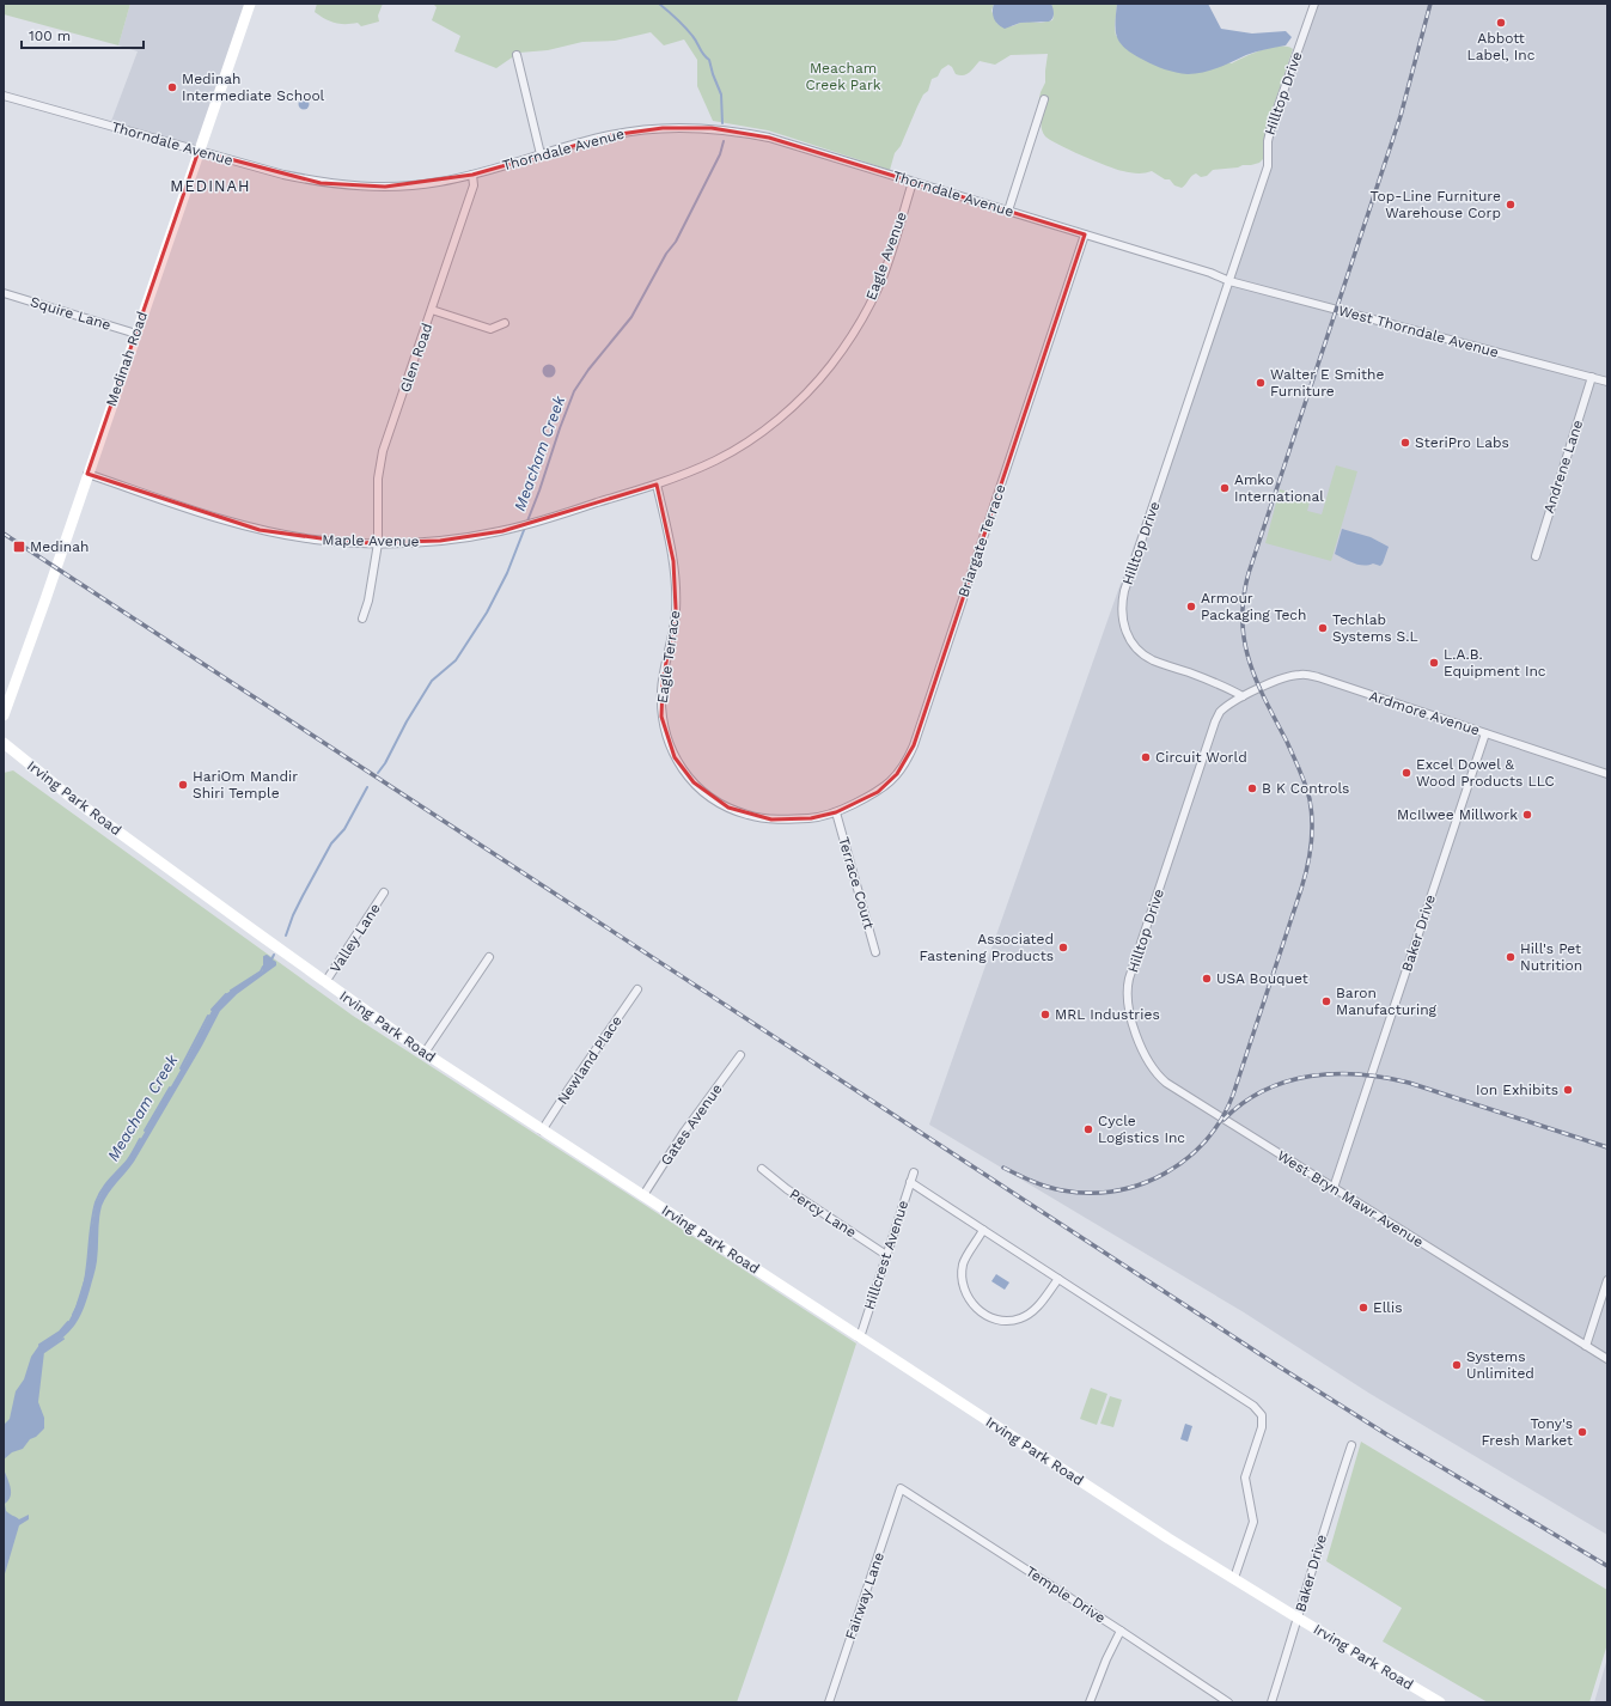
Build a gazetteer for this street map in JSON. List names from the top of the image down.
{
  "streets": {
    "main road": ["Medinah Road", "Irving Park Road"],
    "street": [
      "Hilltop Drive",
      "Thorndale Avenue",
      "Eagle Avenue",
      "Squire Lane",
      "West Thorndale Avenue",
      "Glen Road",
      "Andrene Lane",
      "Maple Avenue",
      "Briargate Terrace",
      "Eagle Terrace",
      "Ardmore Avenue",
      "Terrace Court",
      "Baker Drive",
      "Valley Lane",
      "Newland Place",
      "Gates Avenue",
      "West Bryn Mawr Avenue",
      "Percy Lane",
      "Hillcrest Avenue",
      "Temple Drive",
      "Fairway Lane"
    ]
  },
  "crossings": [
    ["Hilltop Drive", "Thorndale Avenue"],
    ["Hilltop Drive", "West Thorndale Avenue"],
    ["Hilltop Drive", "Ardmore Avenue"],
    ["Hilltop Drive", "West Bryn Mawr Avenue"],
    ["Thorndale Avenue", "Eagle Avenue"],
    ["Thorndale Avenue", "West Thorndale Avenue"],
    ["Thorndale Avenue", "Glen Road"],
    ["Thorndale Avenue", "Medinah Road"],
    ["Thorndale Avenue", "Briargate Terrace"],
    ["Eagle Avenue", "Maple Avenue"],
    ["Eagle Avenue", "Eagle Terrace"],
    ["Squire Lane", "Medinah Road"],
    ["West Thorndale Avenue", "Andrene Lane"],
    ["Glen Road", "Maple Avenue"],
    ["Medinah Road", "Maple Avenue"],
    ["Maple Avenue", "Eagle Terrace"],
    ["Briargate Terrace", "Eagle Terrace"],
    ["Briargate Terrace", "Terrace Court"],
    ["Ardmore Avenue", "Baker Drive"],
    ["Irving Park Road", "Baker Drive"],
    ["Irving Park Road", "Valley Lane"],
    ["Irving Park Road", "Newland Place"],
    ["Irving Park Road", "Gates Avenue"],
    ["Irving Park Road", "Hillcrest Avenue"],
    ["Baker Drive", "West Bryn Mawr Avenue"],
    ["Percy Lane", "Hillcrest Avenue"],
    ["Temple Drive", "Fairway Lane"]
  ],
  "districts": ["MEDINAH"],
  "water": ["Meacham Creek"],
  "parks": ["Meacham Creek Park"],
  "places": {
    "other": [
      "Abbott Label, Inc",
      "Medinah Intermediate School",
      "Top-Line Furniture Warehouse Corp",
      "Walter E Smithe Furniture",
      "SteriPro Labs",
      "Amko International",
      "Armour Packaging Tech",
      "Techlab Systems S.L",
      "L.A.B. Equipment Inc",
      "Circuit World",
      "Excel Dowel & Wood Products LLC",
      "HariOm Mandir Shiri Temple",
      "B K Controls",
      "McIlwee Millwork",
      "Associated Fastening Products",
      "Hill's Pet Nutrition",
      "USA Bouquet",
      "Baron Manufacturing",
      "MRL Industries",
      "Ion Exhibits",
      "Cycle Logistics Inc",
      "Ellis",
      "Systems Unlimited",
      "Tony's Fresh Market"
    ],
    "transit": ["Medinah"]
  },
  "scale_bar": "100 m"
}
